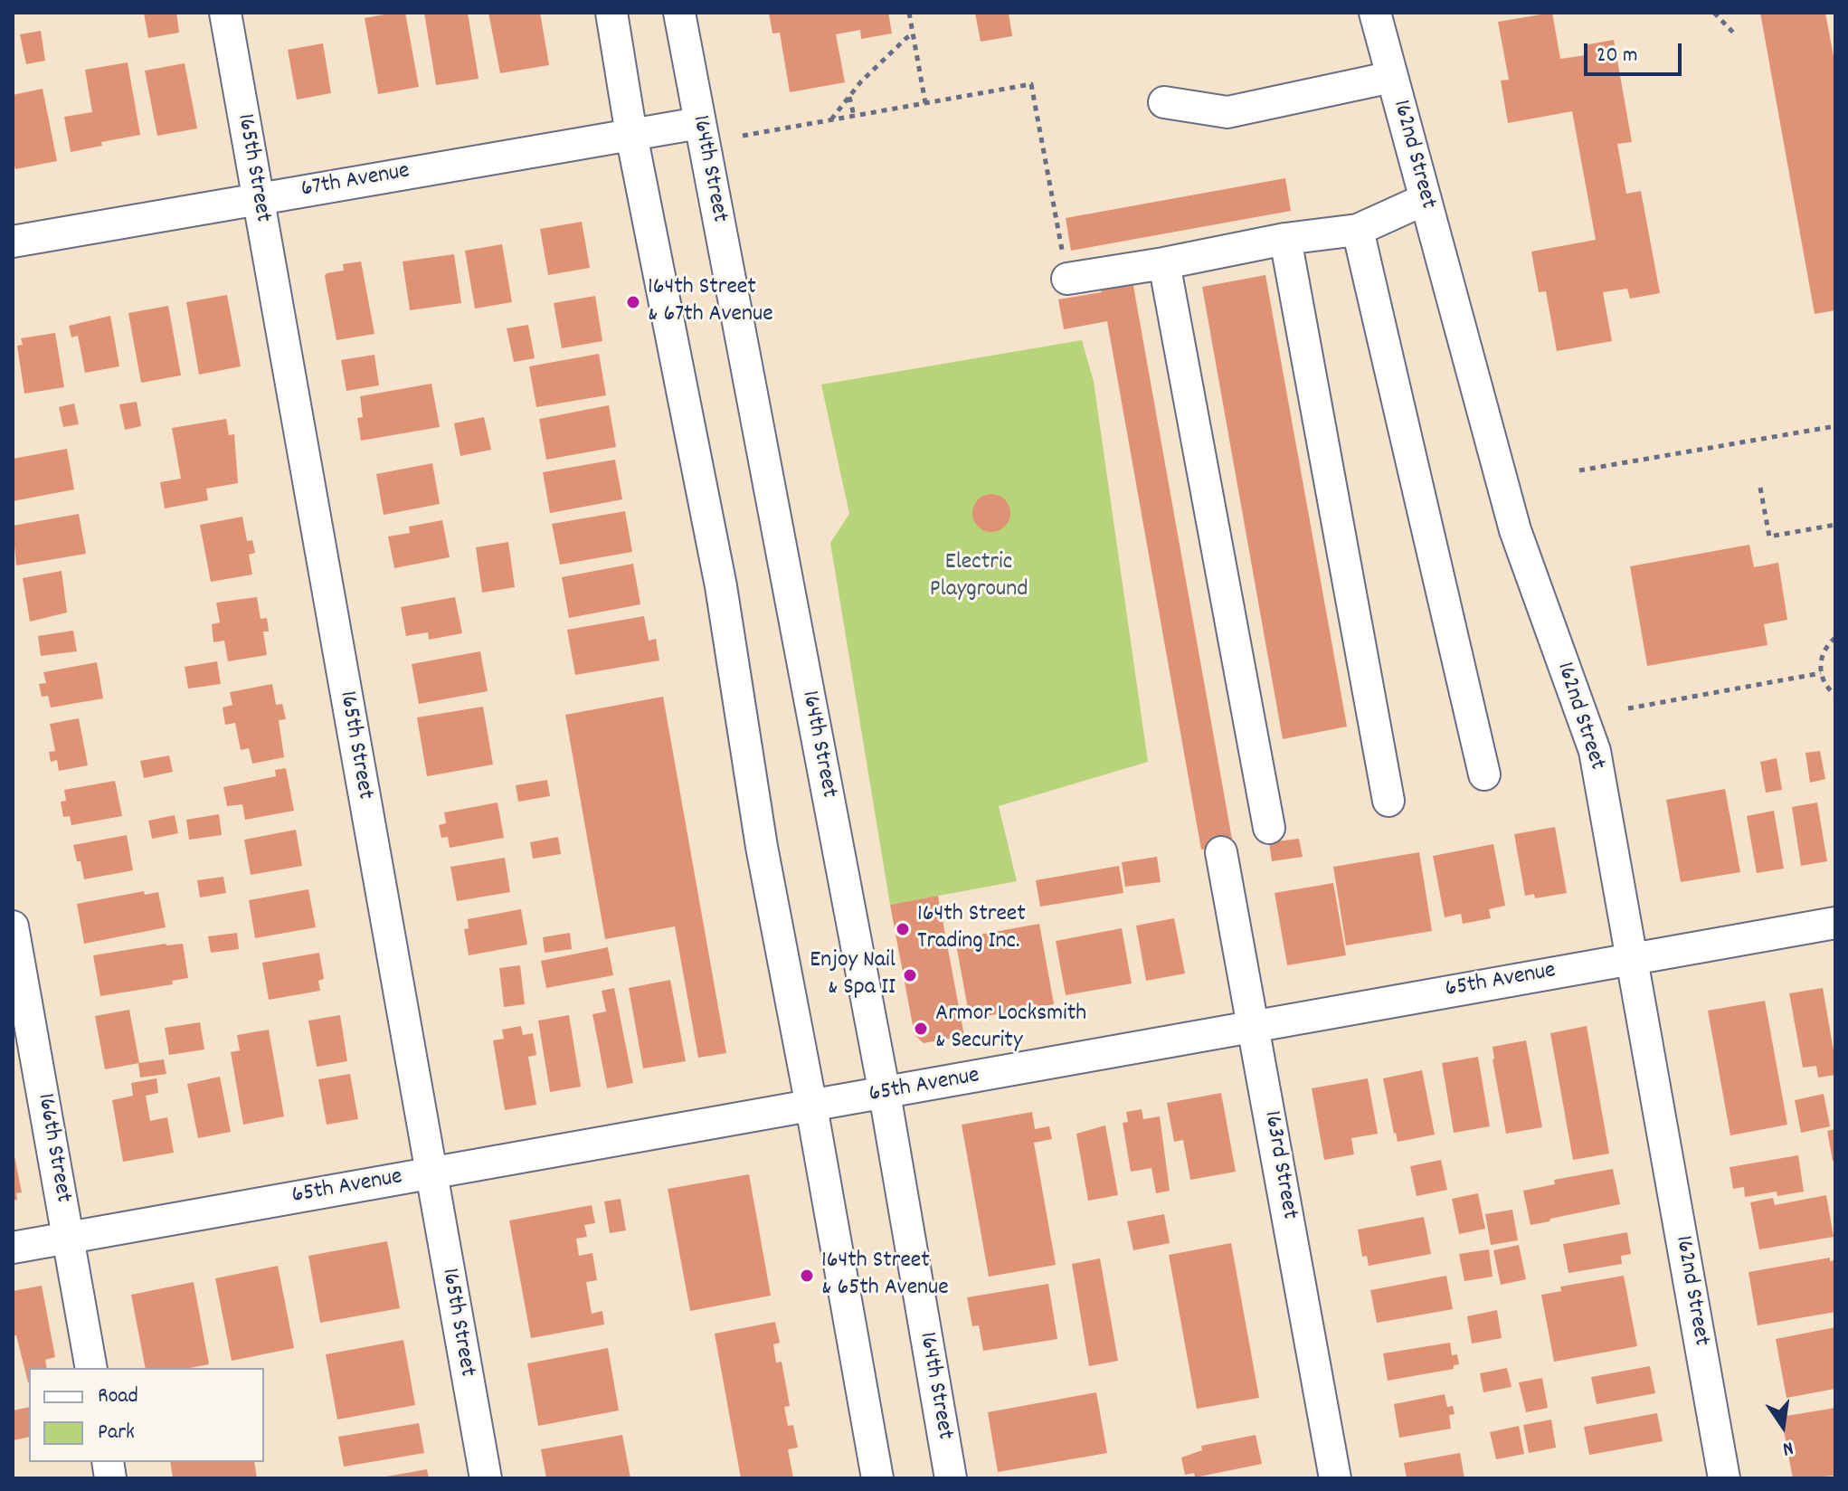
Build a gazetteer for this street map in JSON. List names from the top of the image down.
{
  "streets": {
    "street": [
      "162nd Street",
      "165th Street",
      "164th Street",
      "67th Avenue",
      "65th Avenue",
      "166th Street",
      "163rd Street"
    ]
  },
  "crossings": [
    ["162nd Street", "65th Avenue"],
    ["165th Street", "67th Avenue"],
    ["165th Street", "65th Avenue"],
    ["164th Street", "67th Avenue"],
    ["164th Street", "65th Avenue"],
    ["65th Avenue", "166th Street"],
    ["65th Avenue", "163rd Street"]
  ],
  "parks": ["Electric Playground"],
  "places": [
    "164th Street & 67th Avenue",
    "164th Street Trading Inc.",
    "Enjoy Nail & Spa II",
    "Armor Locksmith & Security",
    "164th Street & 65th Avenue"
  ],
  "legend": ["Road", "Park"],
  "scale_bar": "20 m",
  "north": "bottom"
}
